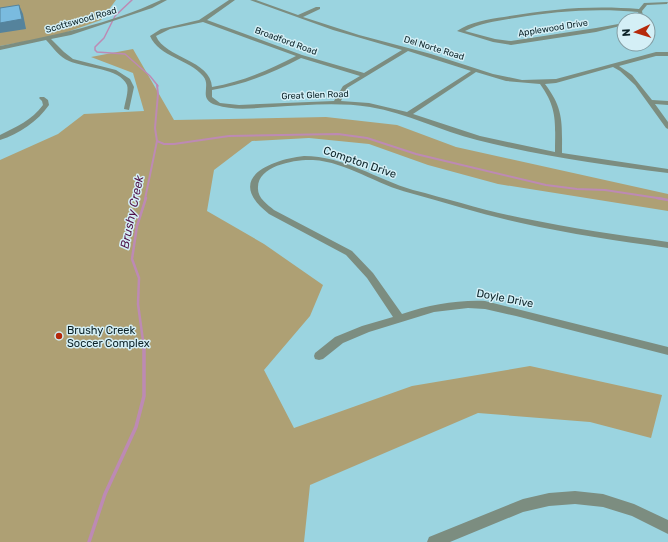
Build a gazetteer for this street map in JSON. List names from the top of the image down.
{
  "streets": {
    "street": [
      "Scottswood Road",
      "Applewood Drive",
      "Broadford Road",
      "Del Norte Road",
      "Great Glen Road",
      "Compton Drive",
      "Doyle Drive"
    ]
  },
  "crossings": [
    ["Broadford Road", "Great Glen Road"],
    ["Compton Drive", "Doyle Drive"]
  ],
  "water": ["Brushy Creek"],
  "places": ["Brushy Creek Soccer Complex"],
  "north": "left"
}
